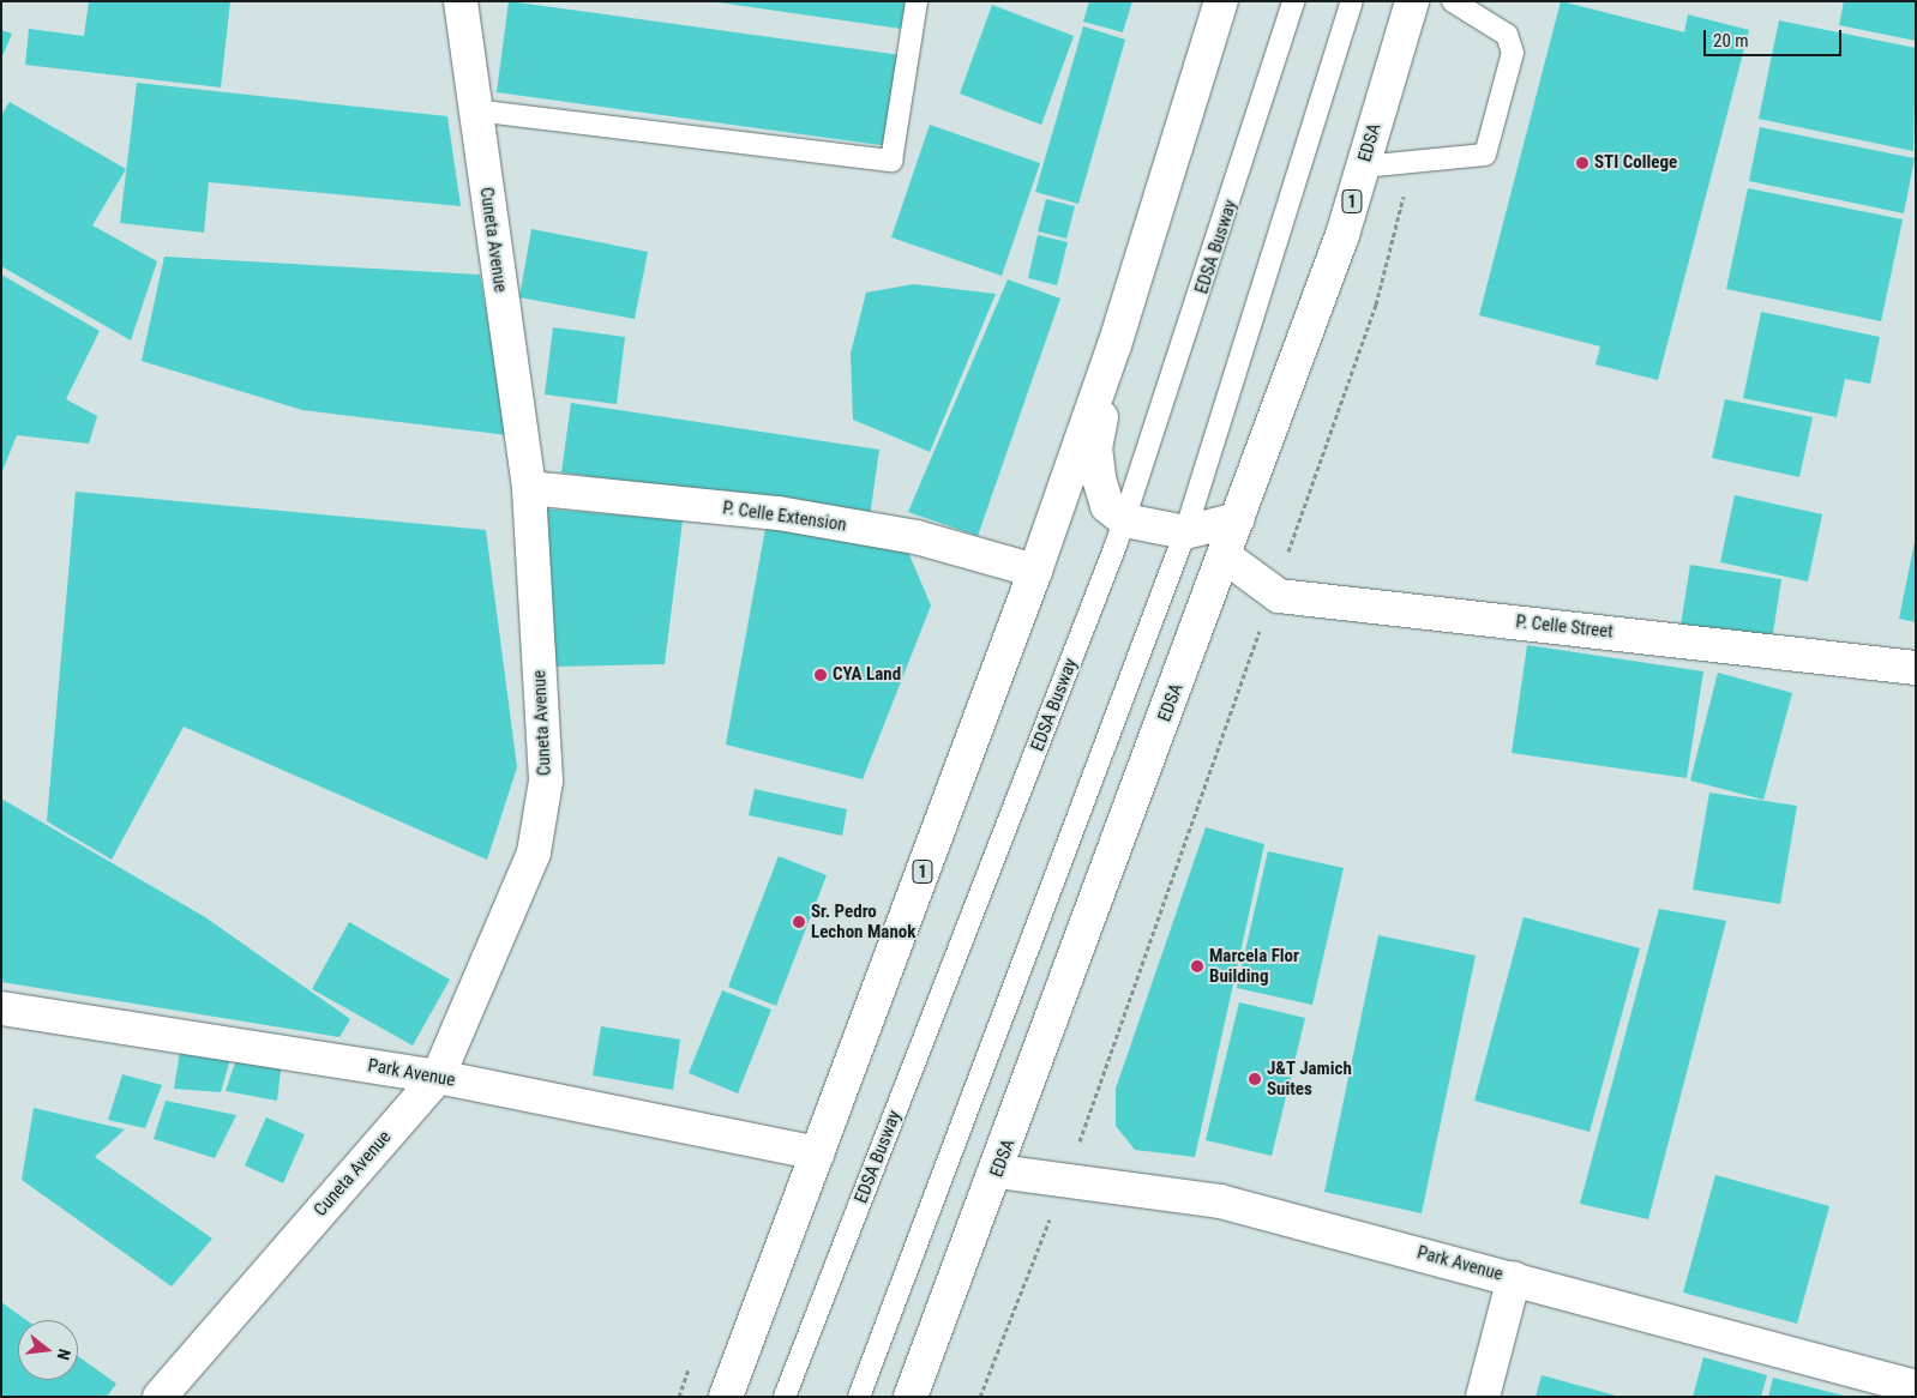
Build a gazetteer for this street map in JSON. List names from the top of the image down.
{
  "streets": {
    "main road": [
      "EDSA",
      "1",
      "Cuneta Avenue",
      "P. Celle Extension",
      "P. Celle Street",
      "Park Avenue"
    ],
    "lane": ["EDSA Busway"]
  },
  "crossings": [
    ["EDSA", "P. Celle Street"],
    ["EDSA", "Park Avenue"],
    ["1", "P. Celle Extension"],
    ["1", "Park Avenue"],
    ["Cuneta Avenue", "P. Celle Extension"],
    ["Cuneta Avenue", "Park Avenue"]
  ],
  "places": [
    "STI College",
    "CYA Land",
    "Sr. Pedro Lechon Manok",
    "Marcela Flor Building",
    "J&T Jamich Suites"
  ],
  "scale_bar": "20 m",
  "north": "right"
}
